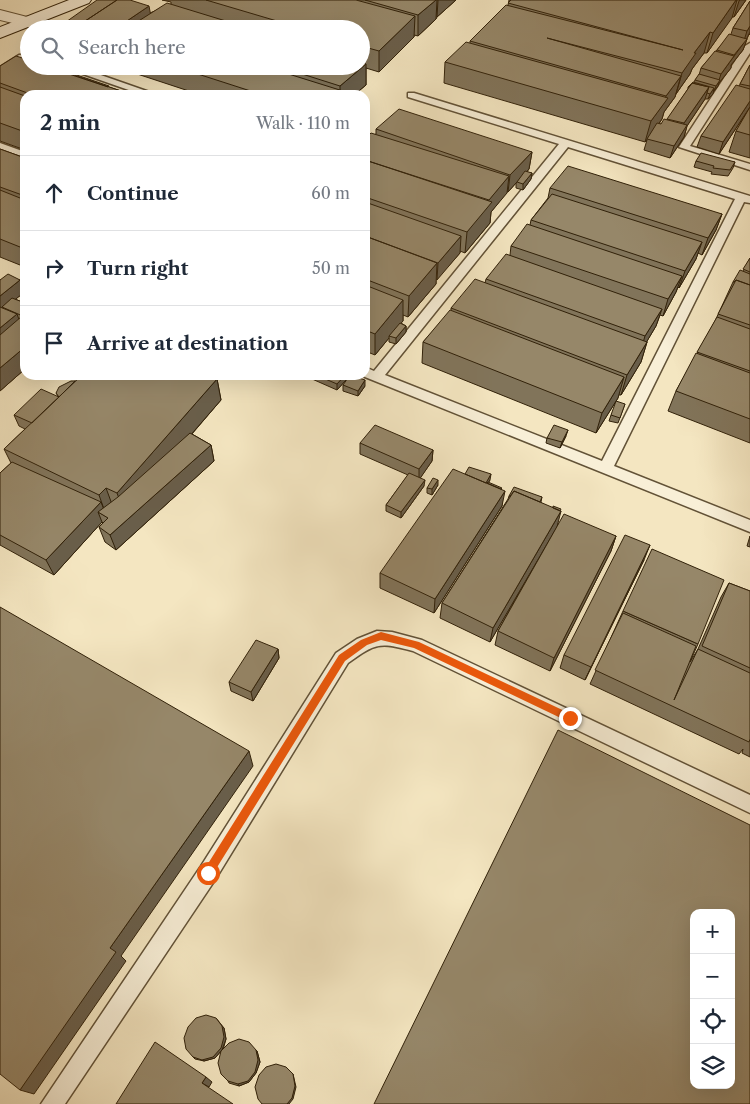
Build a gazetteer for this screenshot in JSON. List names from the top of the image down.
{
  "page": {
    "search": "Search here",
    "heading": ["2 min", "Walk · 110 m"],
    "list": [
      ["Continue", "60 m"],
      ["Turn right", "50 m"],
      "Arrive at destination"
    ],
    "map_buttons": ["+", "−"]
  }
}
